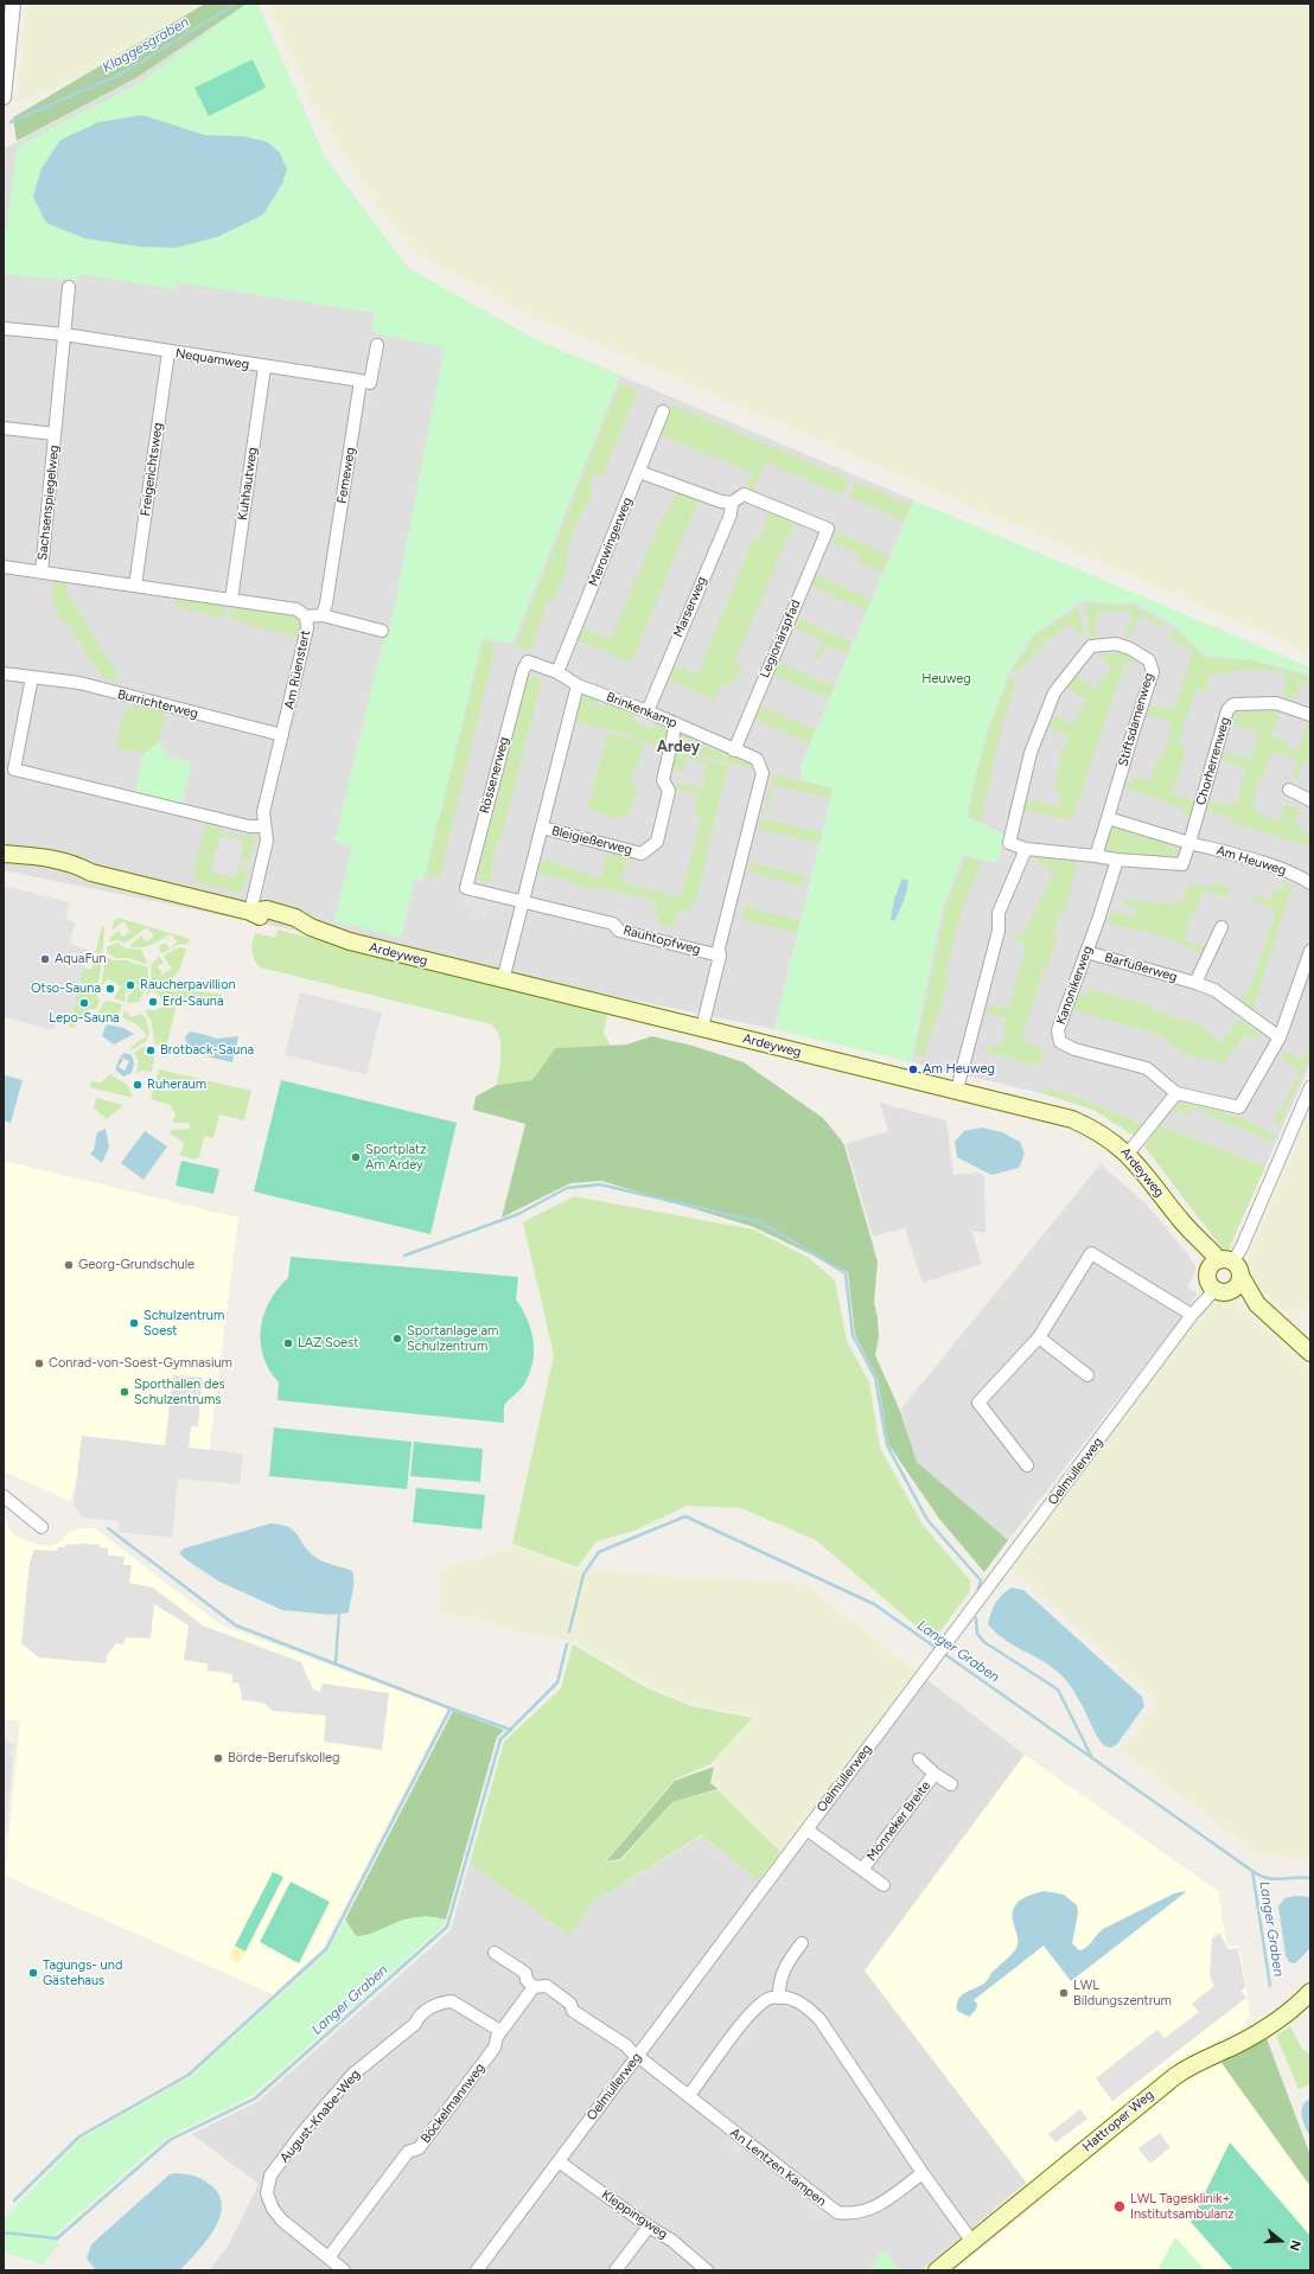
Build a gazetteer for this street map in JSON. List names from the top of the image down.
{
  "streets": {
    "main road": ["Ardeyweg", "Oelmüllerweg", "Hattroper Weg"],
    "street": [
      "Nequamweg",
      "Freigerichtsweg",
      "Femeweg",
      "Kuhhautweg",
      "Sachsenspiegelweg",
      "Merowingerweg",
      "Marserweg",
      "Legionärspfad",
      "Am Rüenstert",
      "Burrichterweg",
      "Brinkenkamp",
      "Stiftsdamenweg",
      "Chorherrenweg",
      "Rössenerweg",
      "Bleigießerweg",
      "Am Heuweg",
      "Rauhtopfweg",
      "Barfüßerweg",
      "Kanonikerweg",
      "Mönneker Breite",
      "Böckelmannweg",
      "August-Knabe-Weg",
      "An Lentzen Kämpen",
      "Kleppingweg"
    ]
  },
  "crossings": [
    ["Nequamweg", "Freigerichtsweg"],
    ["Nequamweg", "Femeweg"],
    ["Nequamweg", "Kuhhautweg"],
    ["Nequamweg", "Sachsenspiegelweg"],
    ["Freigerichtsweg", "Am Rüenstert"],
    ["Kuhhautweg", "Am Rüenstert"],
    ["Sachsenspiegelweg", "Am Rüenstert"],
    ["Merowingerweg", "Rössenerweg"],
    ["Marserweg", "Legionärspfad"],
    ["Marserweg", "Brinkenkamp"],
    ["Legionärspfad", "Brinkenkamp"],
    ["Am Rüenstert", "Burrichterweg"],
    ["Am Rüenstert", "Ardeyweg"],
    ["Brinkenkamp", "Rössenerweg"],
    ["Brinkenkamp", "Bleigießerweg"],
    ["Brinkenkamp", "Rauhtopfweg"],
    ["Brinkenkamp", "Ardeyweg"],
    ["Stiftsdamenweg", "Am Heuweg"],
    ["Chorherrenweg", "Am Heuweg"],
    ["Rössenerweg", "Rauhtopfweg"],
    ["Ardeyweg", "Oelmüllerweg"],
    ["Barfüßerweg", "Kanonikerweg"],
    ["Oelmüllerweg", "Mönneker Breite"],
    ["Oelmüllerweg", "An Lentzen Kämpen"],
    ["Oelmüllerweg", "Kleppingweg"],
    ["Böckelmannweg", "August-Knabe-Weg"]
  ],
  "districts": ["Ardey"],
  "water": ["Klaggesgraben", "Langer Graben"],
  "parks": ["Heuweg"],
  "places": [
    "AquaFun",
    "Raucherpavillion",
    "Otso-Sauna",
    "Erd-Sauna",
    "Lepo-Sauna",
    "Brotback-Sauna",
    "Am Heuweg",
    "Ruheraum",
    "Sportplatz Am Ardey",
    "Georg-Grundschule",
    "Schulzentrum Soest",
    "Sportanlage am Schulzentrum",
    "LAZ Soest",
    "Conrad-von-Soest-Gymnasium",
    "Sporthallen des Schulzentrums",
    "Börde-Berufskolleg",
    "Tagungs- und Gästehaus",
    "LWL Bildungszentrum",
    "LWL Tagesklinik+ Institutsambulanz"
  ],
  "north": "right"
}
